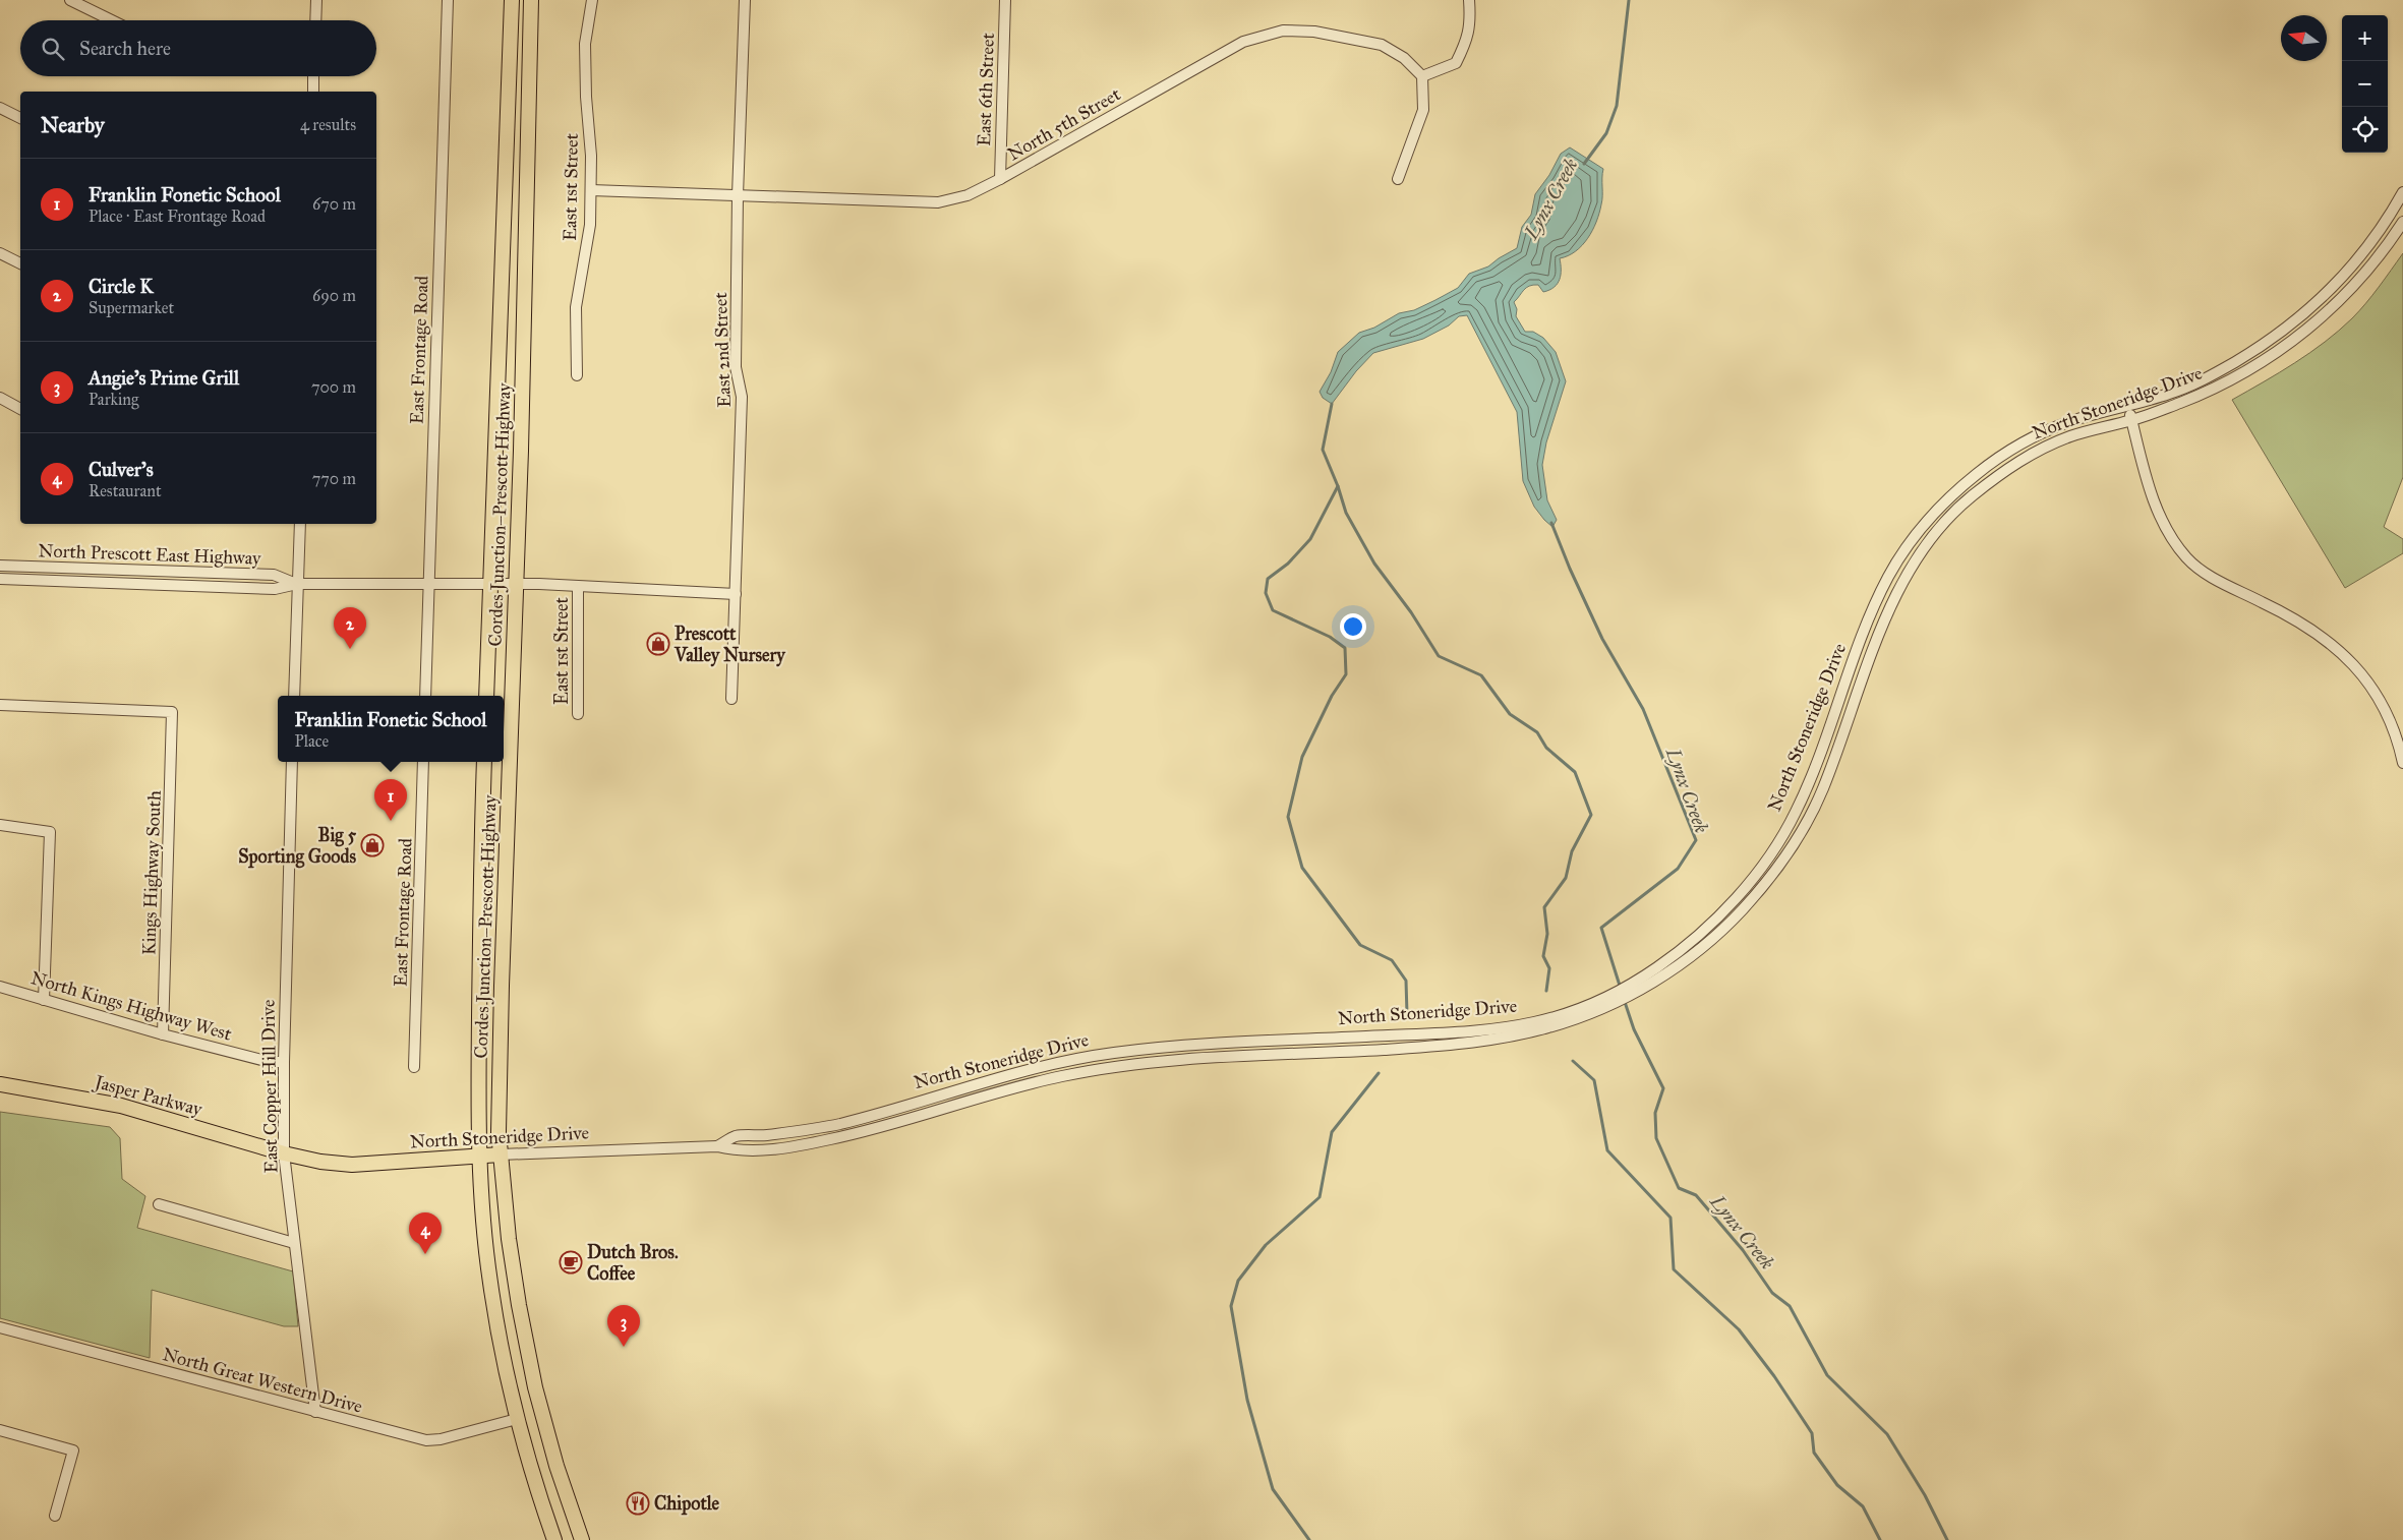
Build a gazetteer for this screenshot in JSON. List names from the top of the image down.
{
  "streets": {
    "main road": ["North Stoneridge Drive", "Cordes Junction–Prescott Highway", "Jasper Parkway"],
    "street": [
      "East 6th Street",
      "North 5th Street",
      "East 1st Street",
      "East Frontage Road",
      "East 2nd Street",
      "North Prescott East Highway",
      "Kings Highway South",
      "North Kings Highway West",
      "East Copper Hill Drive",
      "North Great Western Drive"
    ]
  },
  "crossings": [
    ["East 6th Street", "North 5th Street"],
    ["North 5th Street", "East 1st Street"],
    ["North 5th Street", "East 2nd Street"],
    ["East 1st Street", "North Prescott East Highway"],
    ["East Frontage Road", "North Prescott East Highway"],
    ["East 2nd Street", "North Prescott East Highway"],
    ["North Stoneridge Drive", "Cordes Junction–Prescott Highway"],
    ["North Stoneridge Drive", "East Copper Hill Drive"],
    ["North Stoneridge Drive", "Jasper Parkway"],
    ["Cordes Junction–Prescott Highway", "North Prescott East Highway"],
    ["Cordes Junction–Prescott Highway", "North Great Western Drive"],
    ["Kings Highway South", "North Kings Highway West"],
    ["North Kings Highway West", "East Copper Hill Drive"],
    ["East Copper Hill Drive", "Jasper Parkway"],
    ["East Copper Hill Drive", "North Great Western Drive"]
  ],
  "water": ["Lynx Creek"],
  "places": {
    "shop": ["Prescott Valley Nursery", "Big 5 Sporting Goods"],
    "cafe": ["Dutch Bros. Coffee"],
    "restaurant": ["Chipotle"]
  },
  "north": "left",
  "page": {
    "map_buttons": ["+", "−"],
    "search": "Search here",
    "heading": ["Nearby", "4 results"],
    "list": [
      {
        "mark": "1",
        "name": "Franklin Fonetic School",
        "note": "Place · East Frontage Road",
        "value": "670 m"
      },
      {
        "mark": "2",
        "name": "Circle K",
        "note": "Supermarket",
        "value": "690 m"
      },
      {
        "mark": "3",
        "name": "Angie's Prime Grill",
        "note": "Parking",
        "value": "700 m"
      },
      {
        "mark": "4",
        "name": "Culver's",
        "note": "Restaurant",
        "value": "770 m"
      }
    ],
    "pins": [
      "2",
      "1",
      "4",
      "3"
    ],
    "popup": ["Franklin Fonetic School", "Place"]
  }
}
